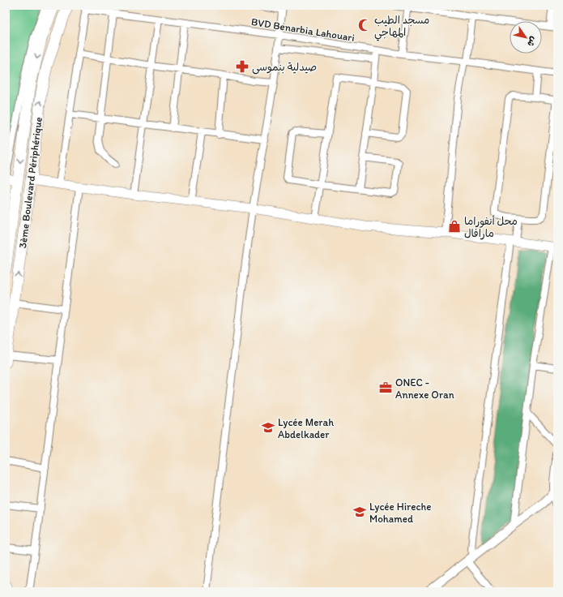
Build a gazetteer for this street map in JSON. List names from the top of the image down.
{
  "streets": {
    "highway": ["3ème Boulevard Périphérique"],
    "street": ["BVD Benarbia Lahouari"]
  },
  "places": {
    "mosque": ["مسجد الطيب المهاجي"],
    "pharmacy": ["صيدلية بنموسى"],
    "shop": ["محل أنفوراما مارافال"],
    "office": ["ONEC - Annexe Oran"],
    "school or university": ["Lycée Merah Abdelkader", "Lycée Hireche Mohamed"]
  },
  "north": "bottom right"
}
